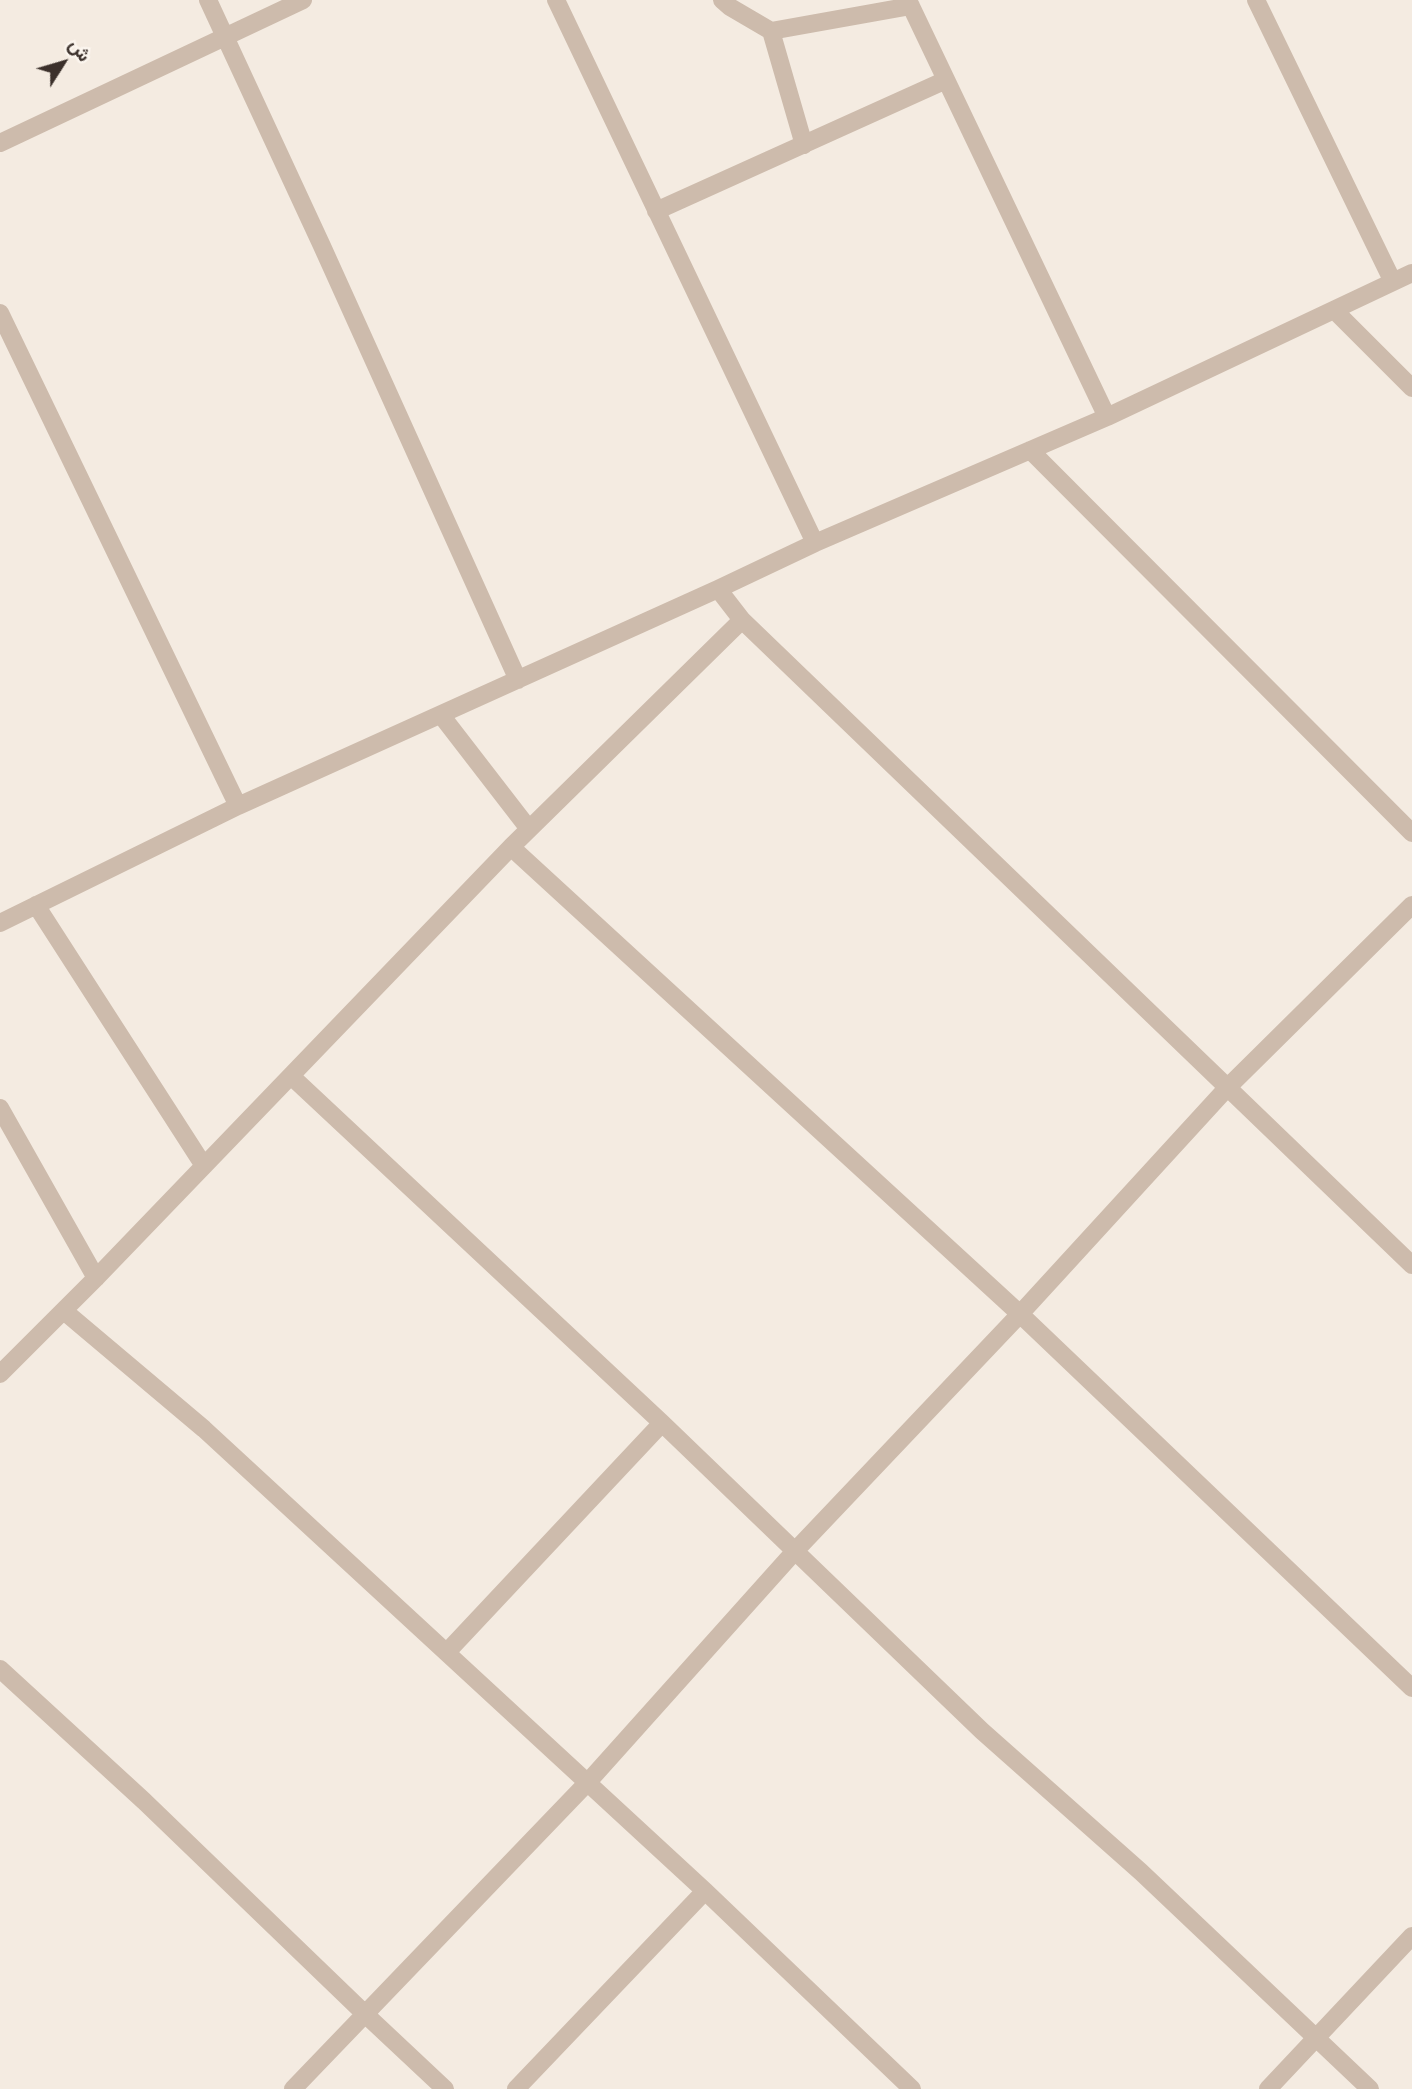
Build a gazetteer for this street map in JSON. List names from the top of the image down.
{
  "north": "top right"
}
